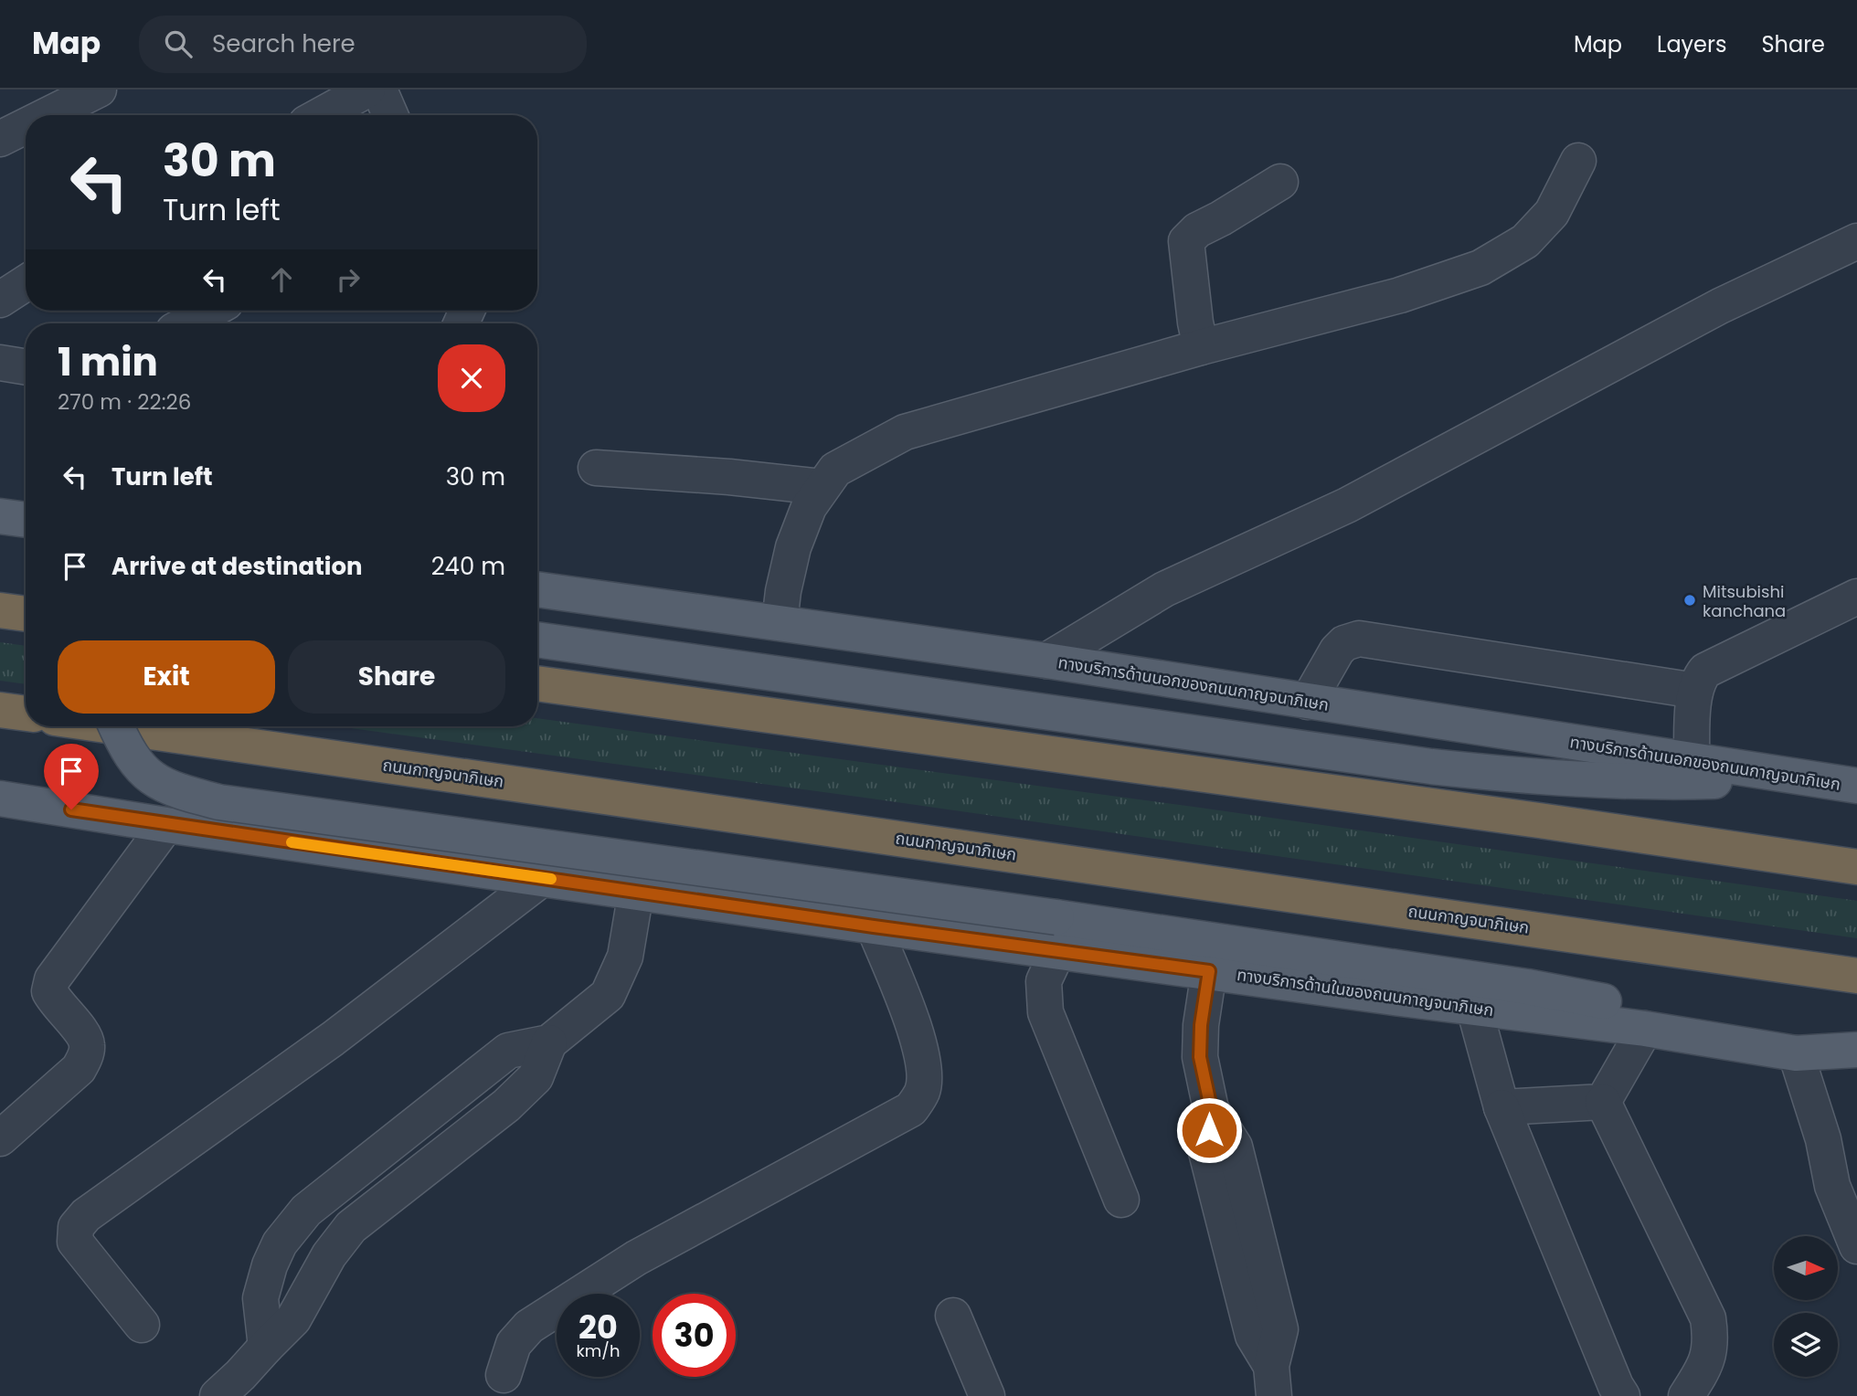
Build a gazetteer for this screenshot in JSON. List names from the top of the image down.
{
  "streets": {
    "highway": ["ถนนกาญจนาภิเษก"],
    "main road": ["ทางบริการด้านนอกของถนนกาญจนาภิเษก", "ทางบริการด้านในของถนนกาญจนาภิเษก"]
  },
  "places": ["Mitsubishi kanchana"],
  "north": "right",
  "page": {
    "header": "Map",
    "search": "Search here",
    "nav": ["Map", "Layers", "Share"],
    "turn": ["30 m", "Turn left"],
    "heading": ["1 min", "270 m · 22:26"],
    "list": [
      {
        "name": "Turn left",
        "value": "30 m"
      },
      {
        "name": "Arrive at destination",
        "value": "240 m"
      }
    ],
    "buttons": ["Exit", "Share"],
    "speed": "20 km/h",
    "limit": "30"
  }
}
